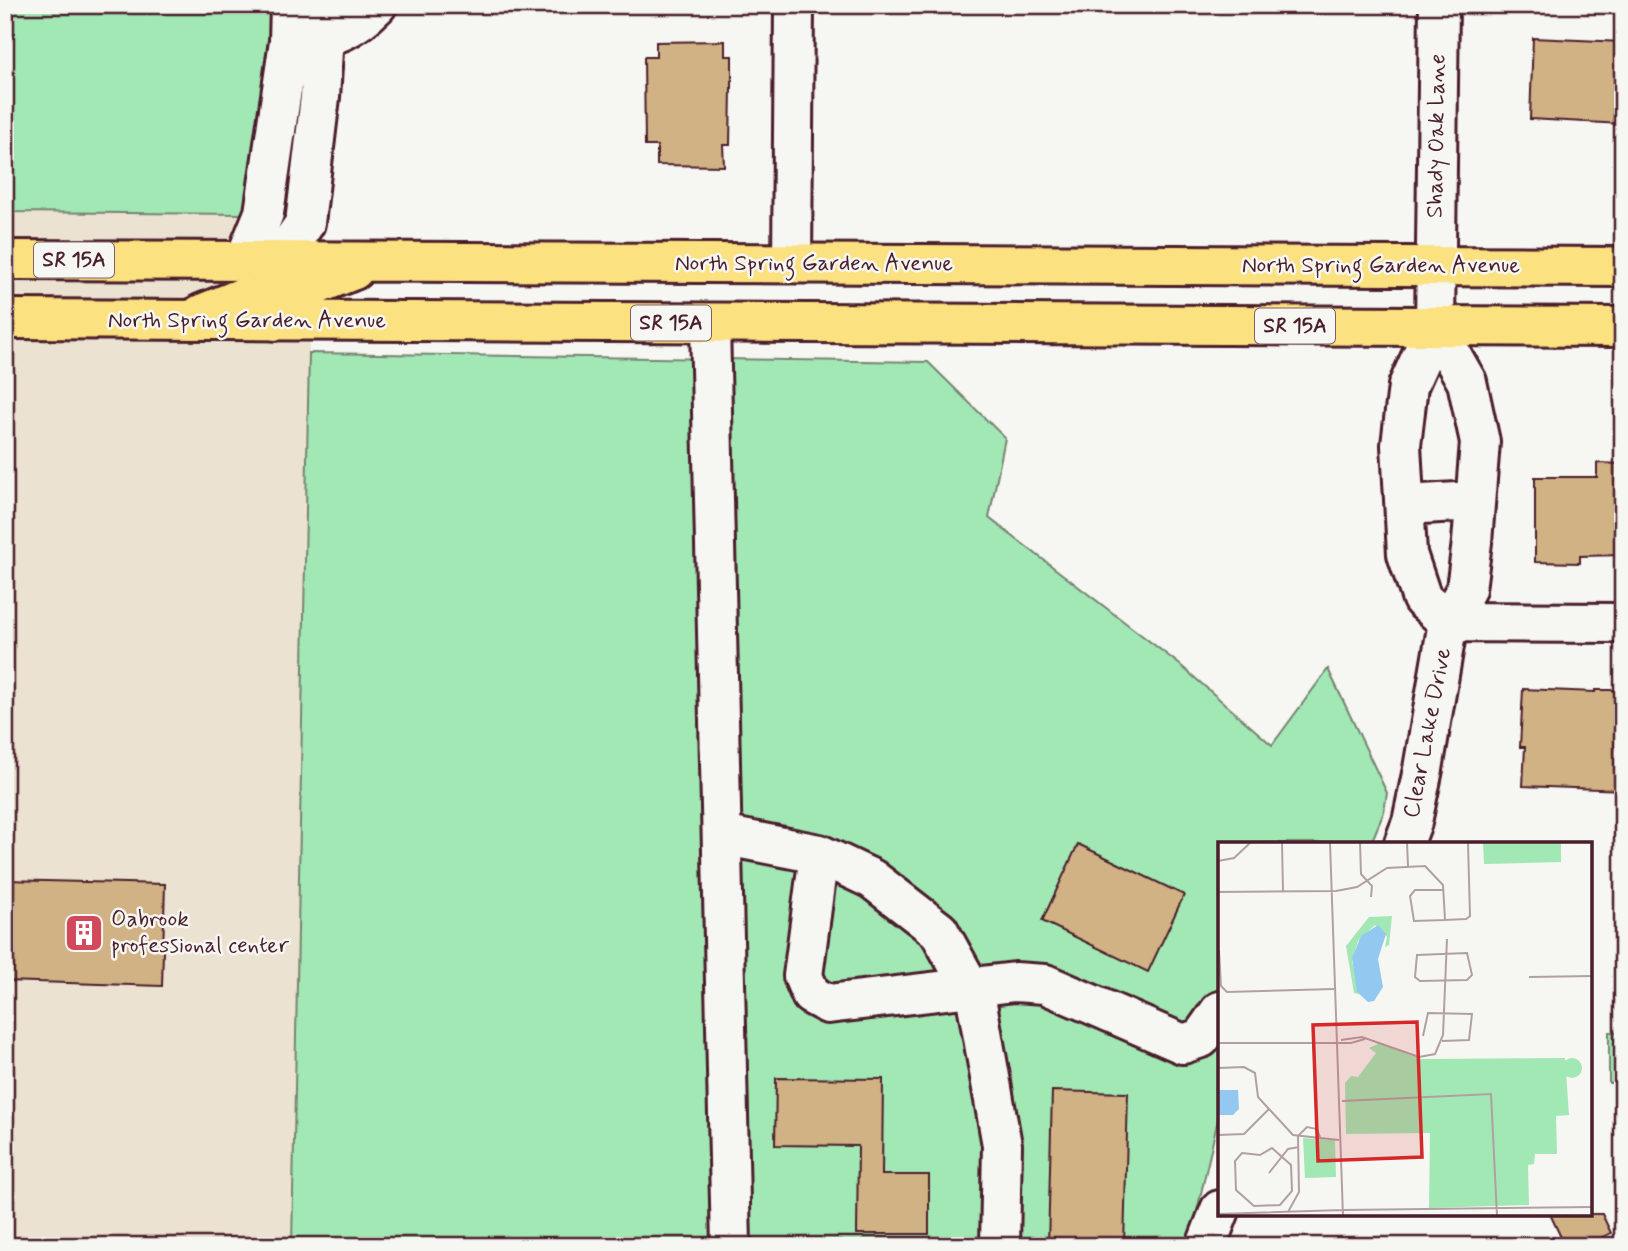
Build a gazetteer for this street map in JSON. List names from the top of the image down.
{
  "streets": {
    "highway": ["SR 15A", "North Spring Garden Avenue"],
    "street": ["Shady Oak Lane", "Clear Lake Drive"]
  },
  "crossings": [
    ["Shady Oak Lane", "North Spring Garden Avenue"],
    ["Shady Oak Lane", "Clear Lake Drive"],
    ["North Spring Garden Avenue", "Clear Lake Drive"]
  ],
  "places": {
    "building": ["Oabrook professional center"]
  }
}
